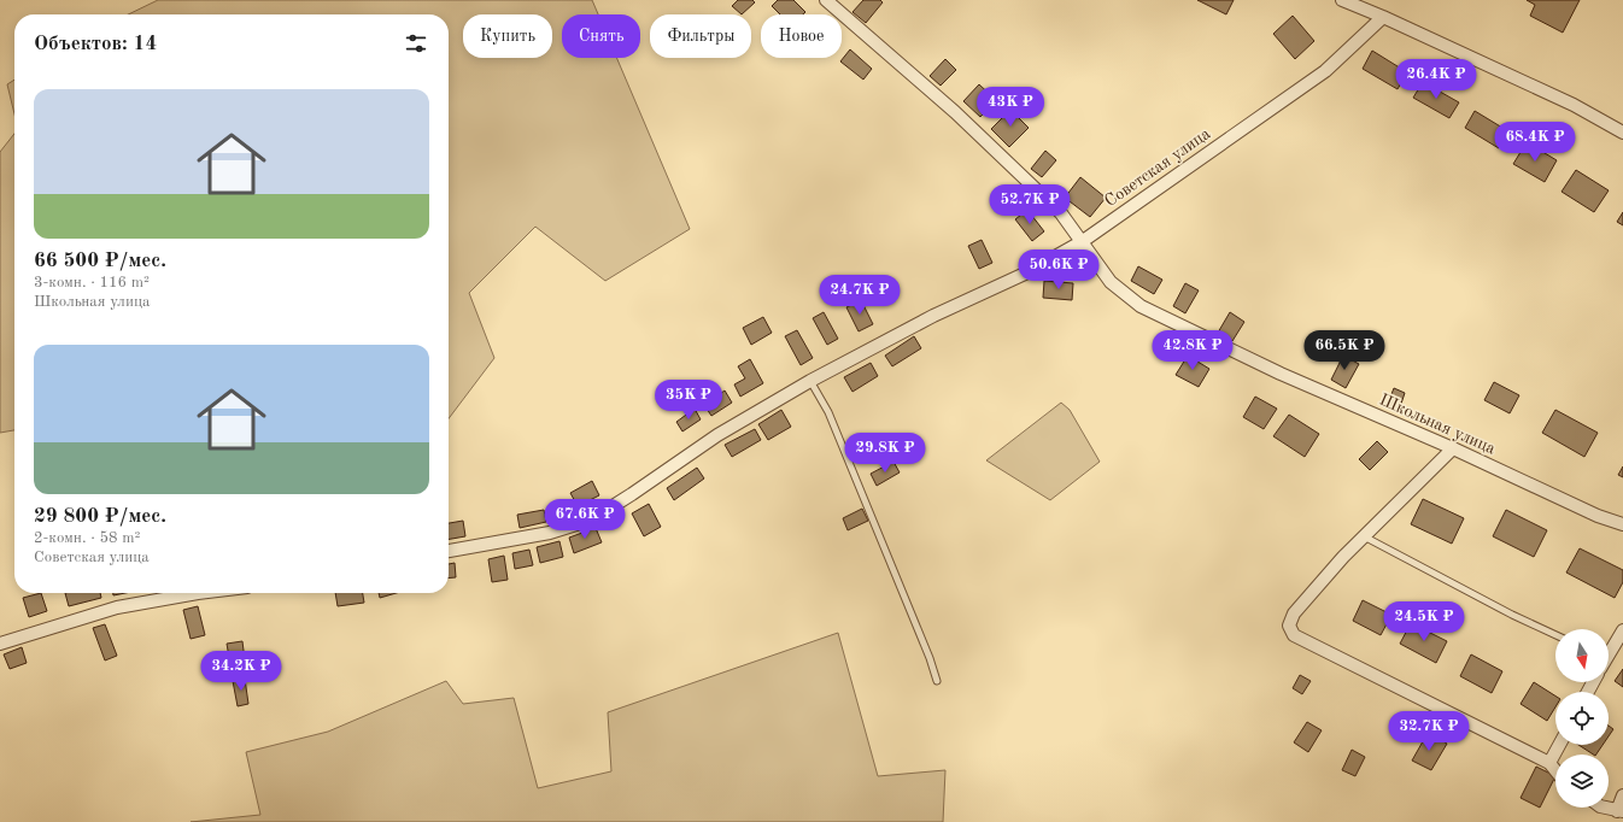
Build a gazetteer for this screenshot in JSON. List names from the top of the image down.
{
  "streets": {
    "street": ["Советская улица", "Школьная улица"]
  },
  "crossings": [
    ["Советская улица", "Школьная улица"]
  ],
  "north": "bottom",
  "page": {
    "chip": [
      "Купить",
      "Снять",
      "Фильтры",
      "Новое"
    ],
    "heading": "Объектов: 14",
    "price": [
      "26.4K ₽",
      "43K ₽",
      "68.4K ₽",
      "52.7K ₽",
      "50.6K ₽",
      "24.7K ₽",
      "42.8K ₽",
      "66.5K ₽",
      "35K ₽",
      "29.8K ₽",
      "67.6K ₽",
      "24.5K ₽",
      "34.2K ₽",
      "32.7K ₽"
    ],
    "list": [
      {
        "name": "66 500 ₽/мес.",
        "note": "3-комн. · 116 m² · Школьная улица"
      },
      {
        "name": "29 800 ₽/мес.",
        "note": "2-комн. · 58 m² · Советская улица"
      }
    ]
  }
}
